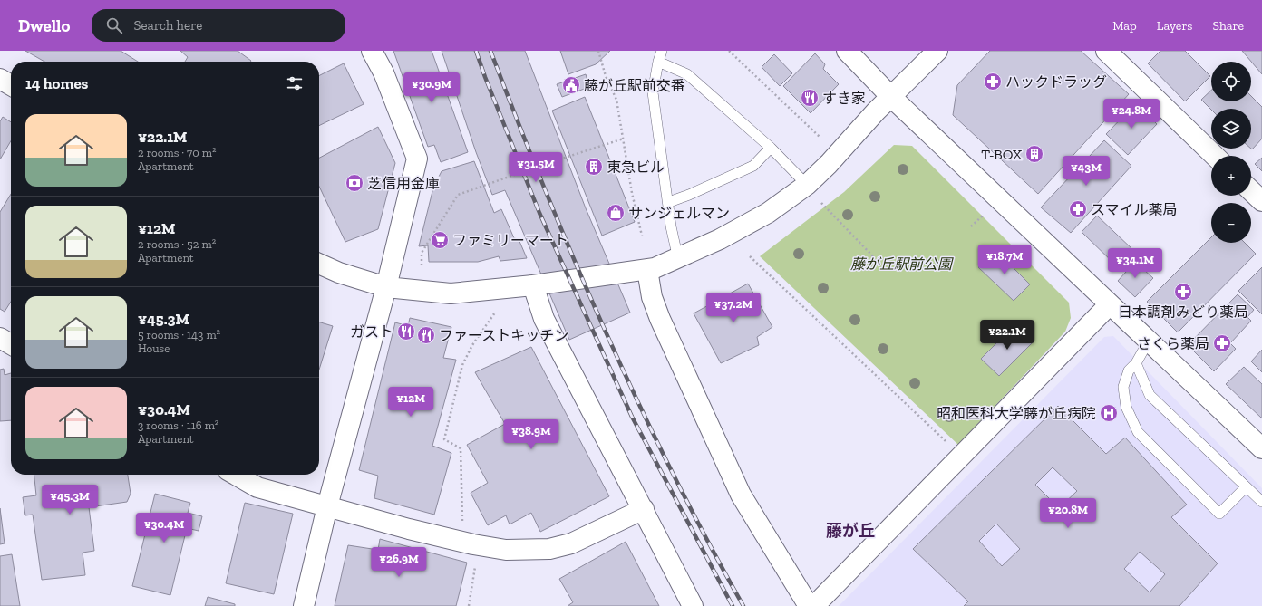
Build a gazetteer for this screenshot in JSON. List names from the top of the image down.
{
  "districts": ["藤が丘"],
  "parks": ["藤が丘駅前公園"],
  "places": {
    "pharmacy": [
      "ハックドラッグ",
      "スマイル薬局",
      "日本調剤みどり薬局",
      "さくら薬局"
    ],
    "public building": ["藤が丘駅前交番"],
    "restaurant": ["すき家", "ガスト", "ファーストキッチン"],
    "building": ["T-BOX", "東急ビル"],
    "bank": ["芝信用金庫"],
    "shop": ["サンジェルマン"],
    "supermarket": ["ファミリーマート"],
    "hospital": ["昭和医科大学藤が丘病院"]
  },
  "page": {
    "header": "Dwello",
    "search": "Search here",
    "nav": ["Map", "Layers", "Share"],
    "map_buttons": ["+", "−"],
    "heading": "14 homes",
    "price": [
      "¥30.9M",
      "¥24.8M",
      "¥31.5M",
      "¥43M",
      "¥18.7M",
      "¥34.1M",
      "¥37.2M",
      "¥22.1M",
      "¥12M",
      "¥38.9M",
      "¥45.3M",
      "¥20.8M",
      "¥30.4M",
      "¥26.9M"
    ],
    "list": [
      {
        "name": "¥22.1M",
        "note": "2 rooms · 70 m² · Apartment"
      },
      {
        "name": "¥12M",
        "note": "2 rooms · 52 m² · Apartment"
      },
      {
        "name": "¥45.3M",
        "note": "5 rooms · 143 m² · House"
      },
      {
        "name": "¥30.4M",
        "note": "3 rooms · 116 m² · Apartment"
      }
    ]
  }
}
